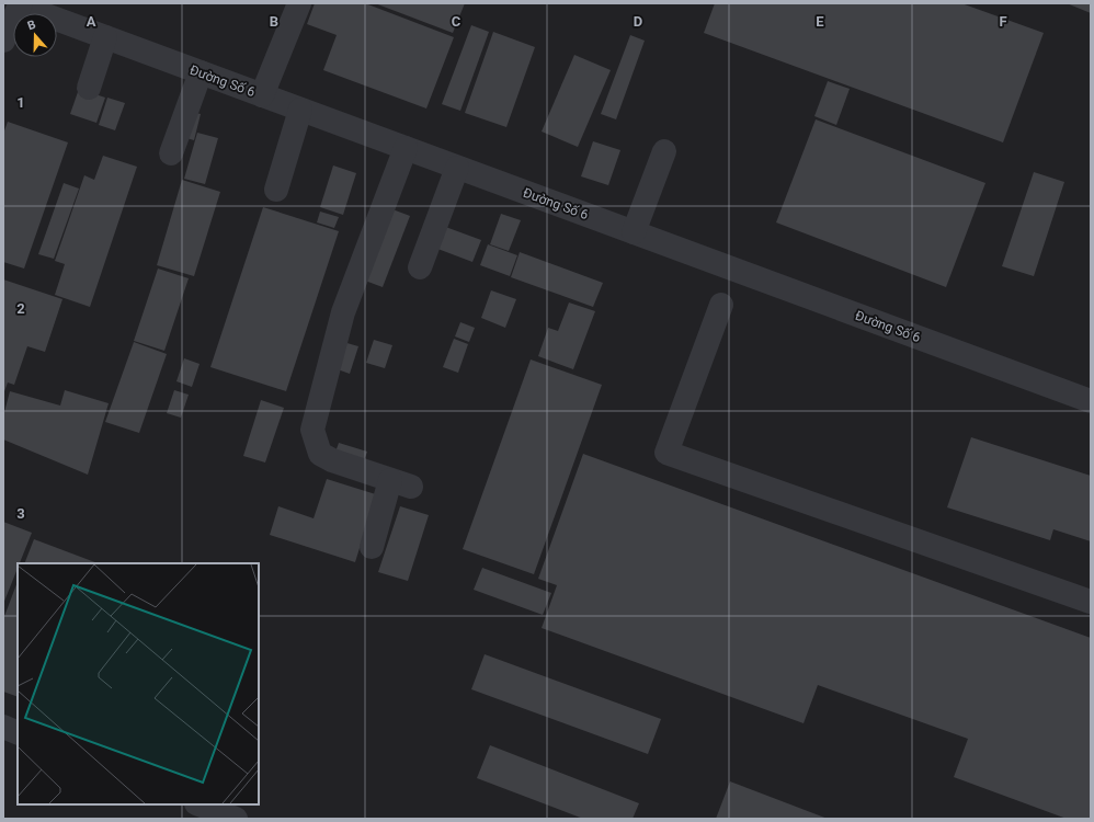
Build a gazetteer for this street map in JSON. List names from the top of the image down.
{
  "streets": {
    "street": ["Đường Số 6"]
  },
  "north": "top",
  "grid": {
    "columns": [
      "A",
      "B",
      "C",
      "D",
      "E",
      "F"
    ],
    "rows": ["1", "2", "3"]
  }
}
